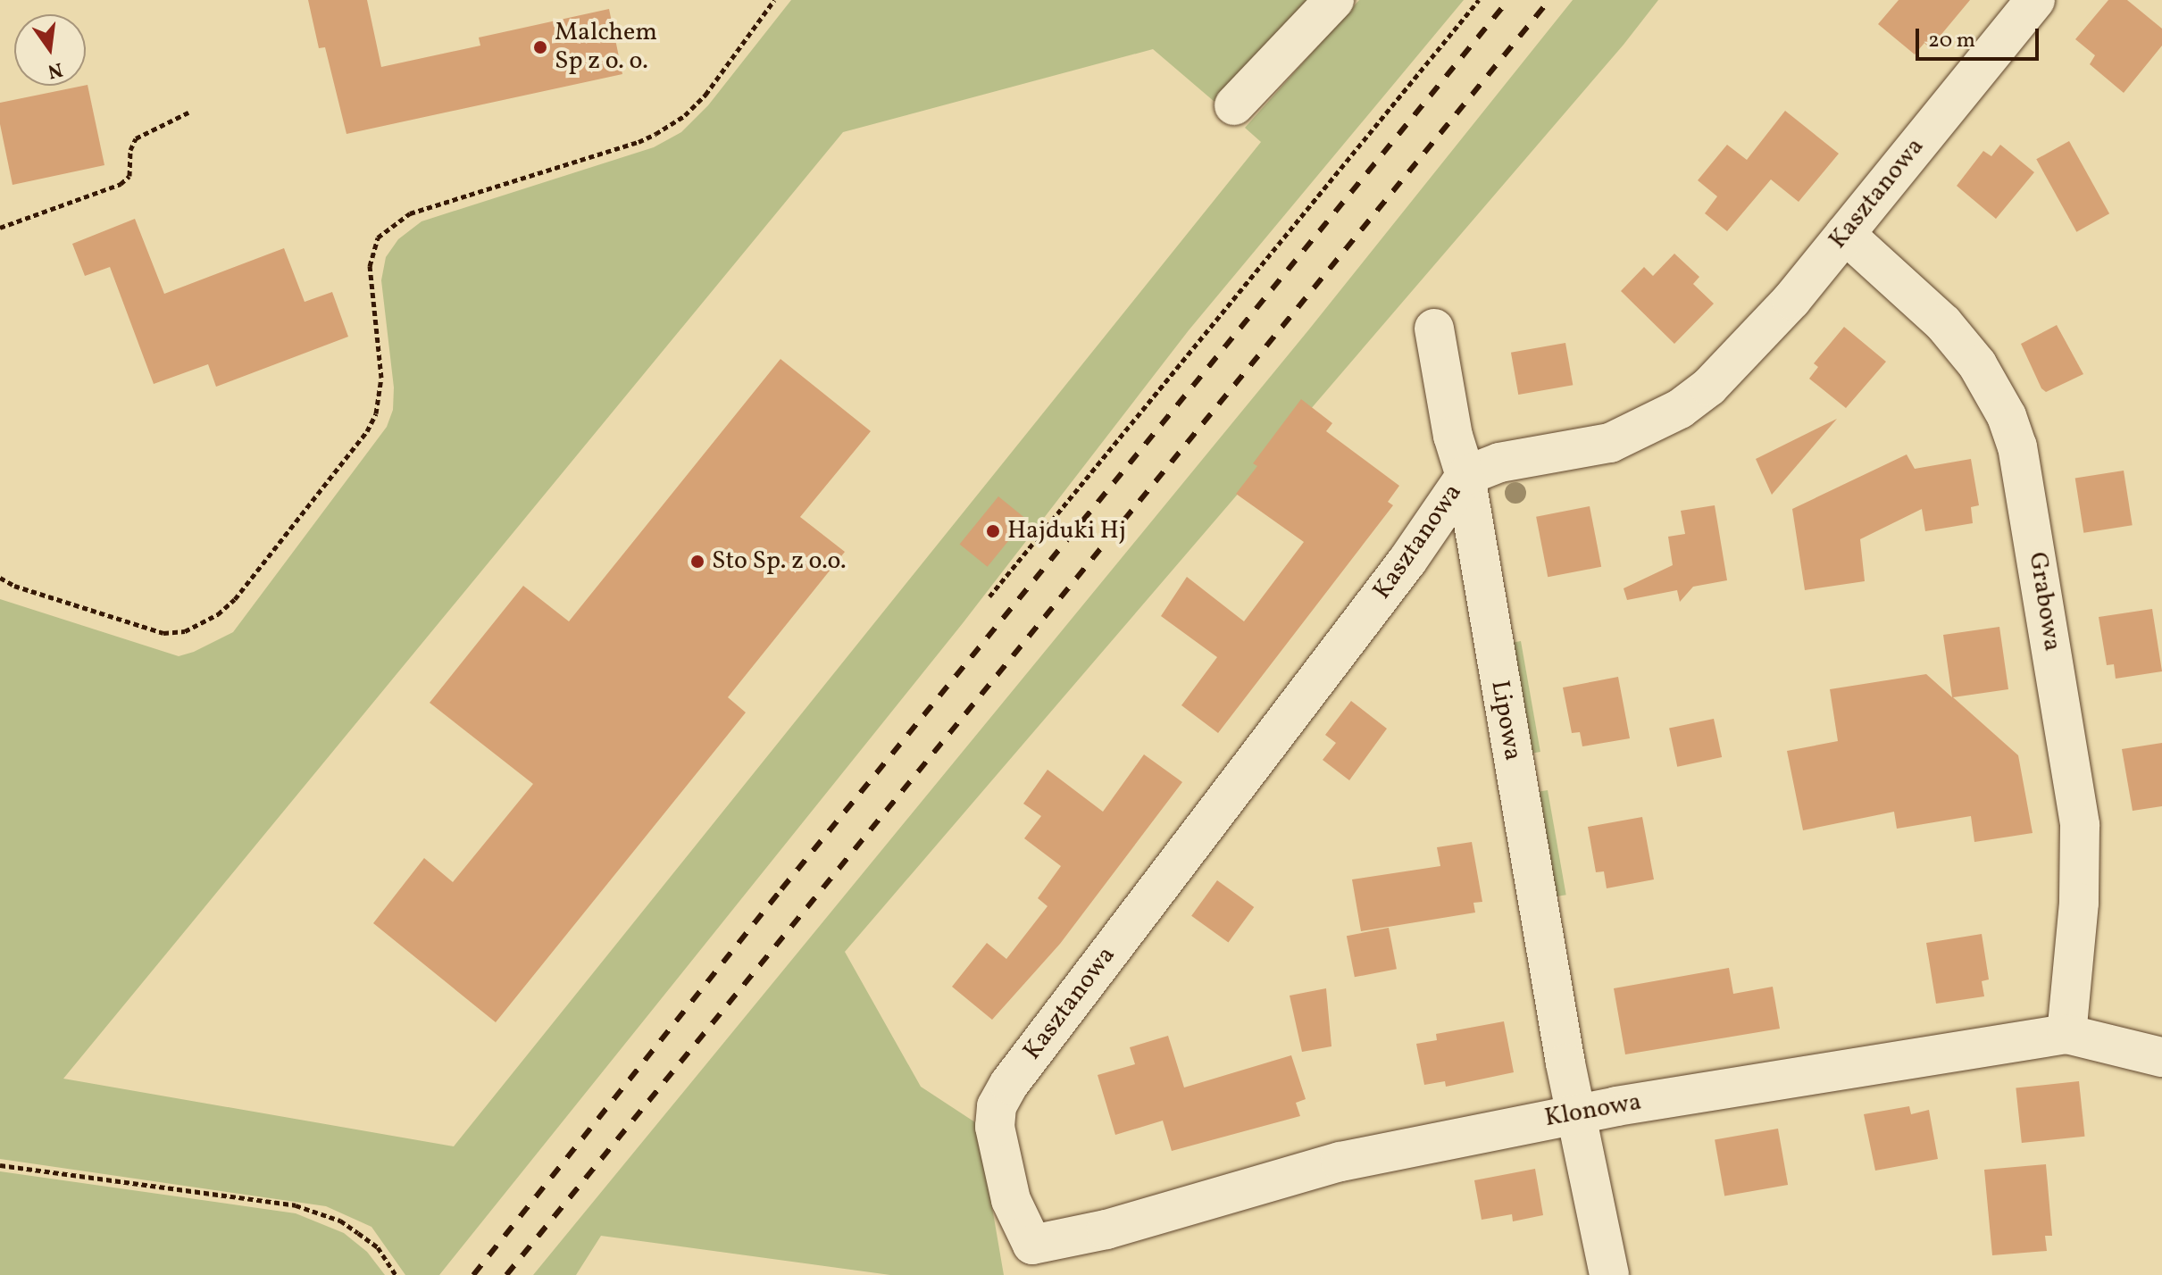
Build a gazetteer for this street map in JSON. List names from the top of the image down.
{
  "streets": {
    "street": [
      "Kasztanowa",
      "Grabowa",
      "Lipowa",
      "Klonowa"
    ]
  },
  "crossings": [
    ["Kasztanowa", "Grabowa"],
    ["Kasztanowa", "Lipowa"],
    ["Kasztanowa", "Klonowa"],
    ["Grabowa", "Klonowa"],
    ["Lipowa", "Klonowa"]
  ],
  "places": ["Malchem Sp z o. o.", "Hajduki Hj", "Sto Sp. z o.o."],
  "scale_bar": "20 m",
  "north": "bottom"
}
